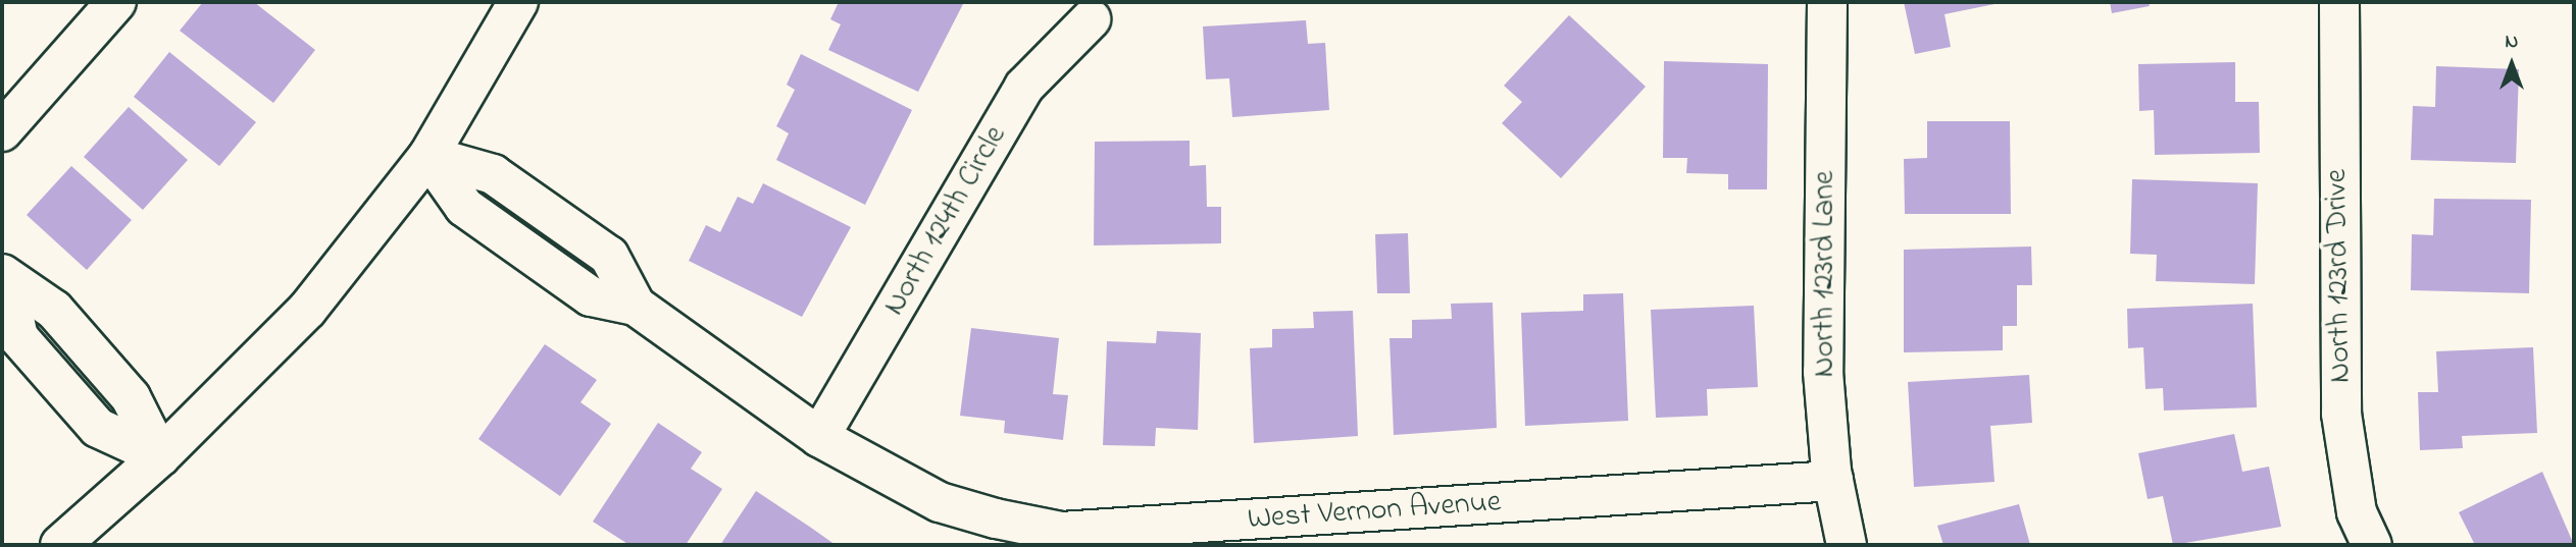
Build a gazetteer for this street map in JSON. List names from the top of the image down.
{
  "streets": {
    "street": [
      "North 124th Circle",
      "North 123rd Lane",
      "North 123rd Drive",
      "West Vernon Avenue"
    ]
  },
  "crossings": [
    ["North 124th Circle", "West Vernon Avenue"],
    ["North 123rd Lane", "West Vernon Avenue"]
  ],
  "north": "top"
}
